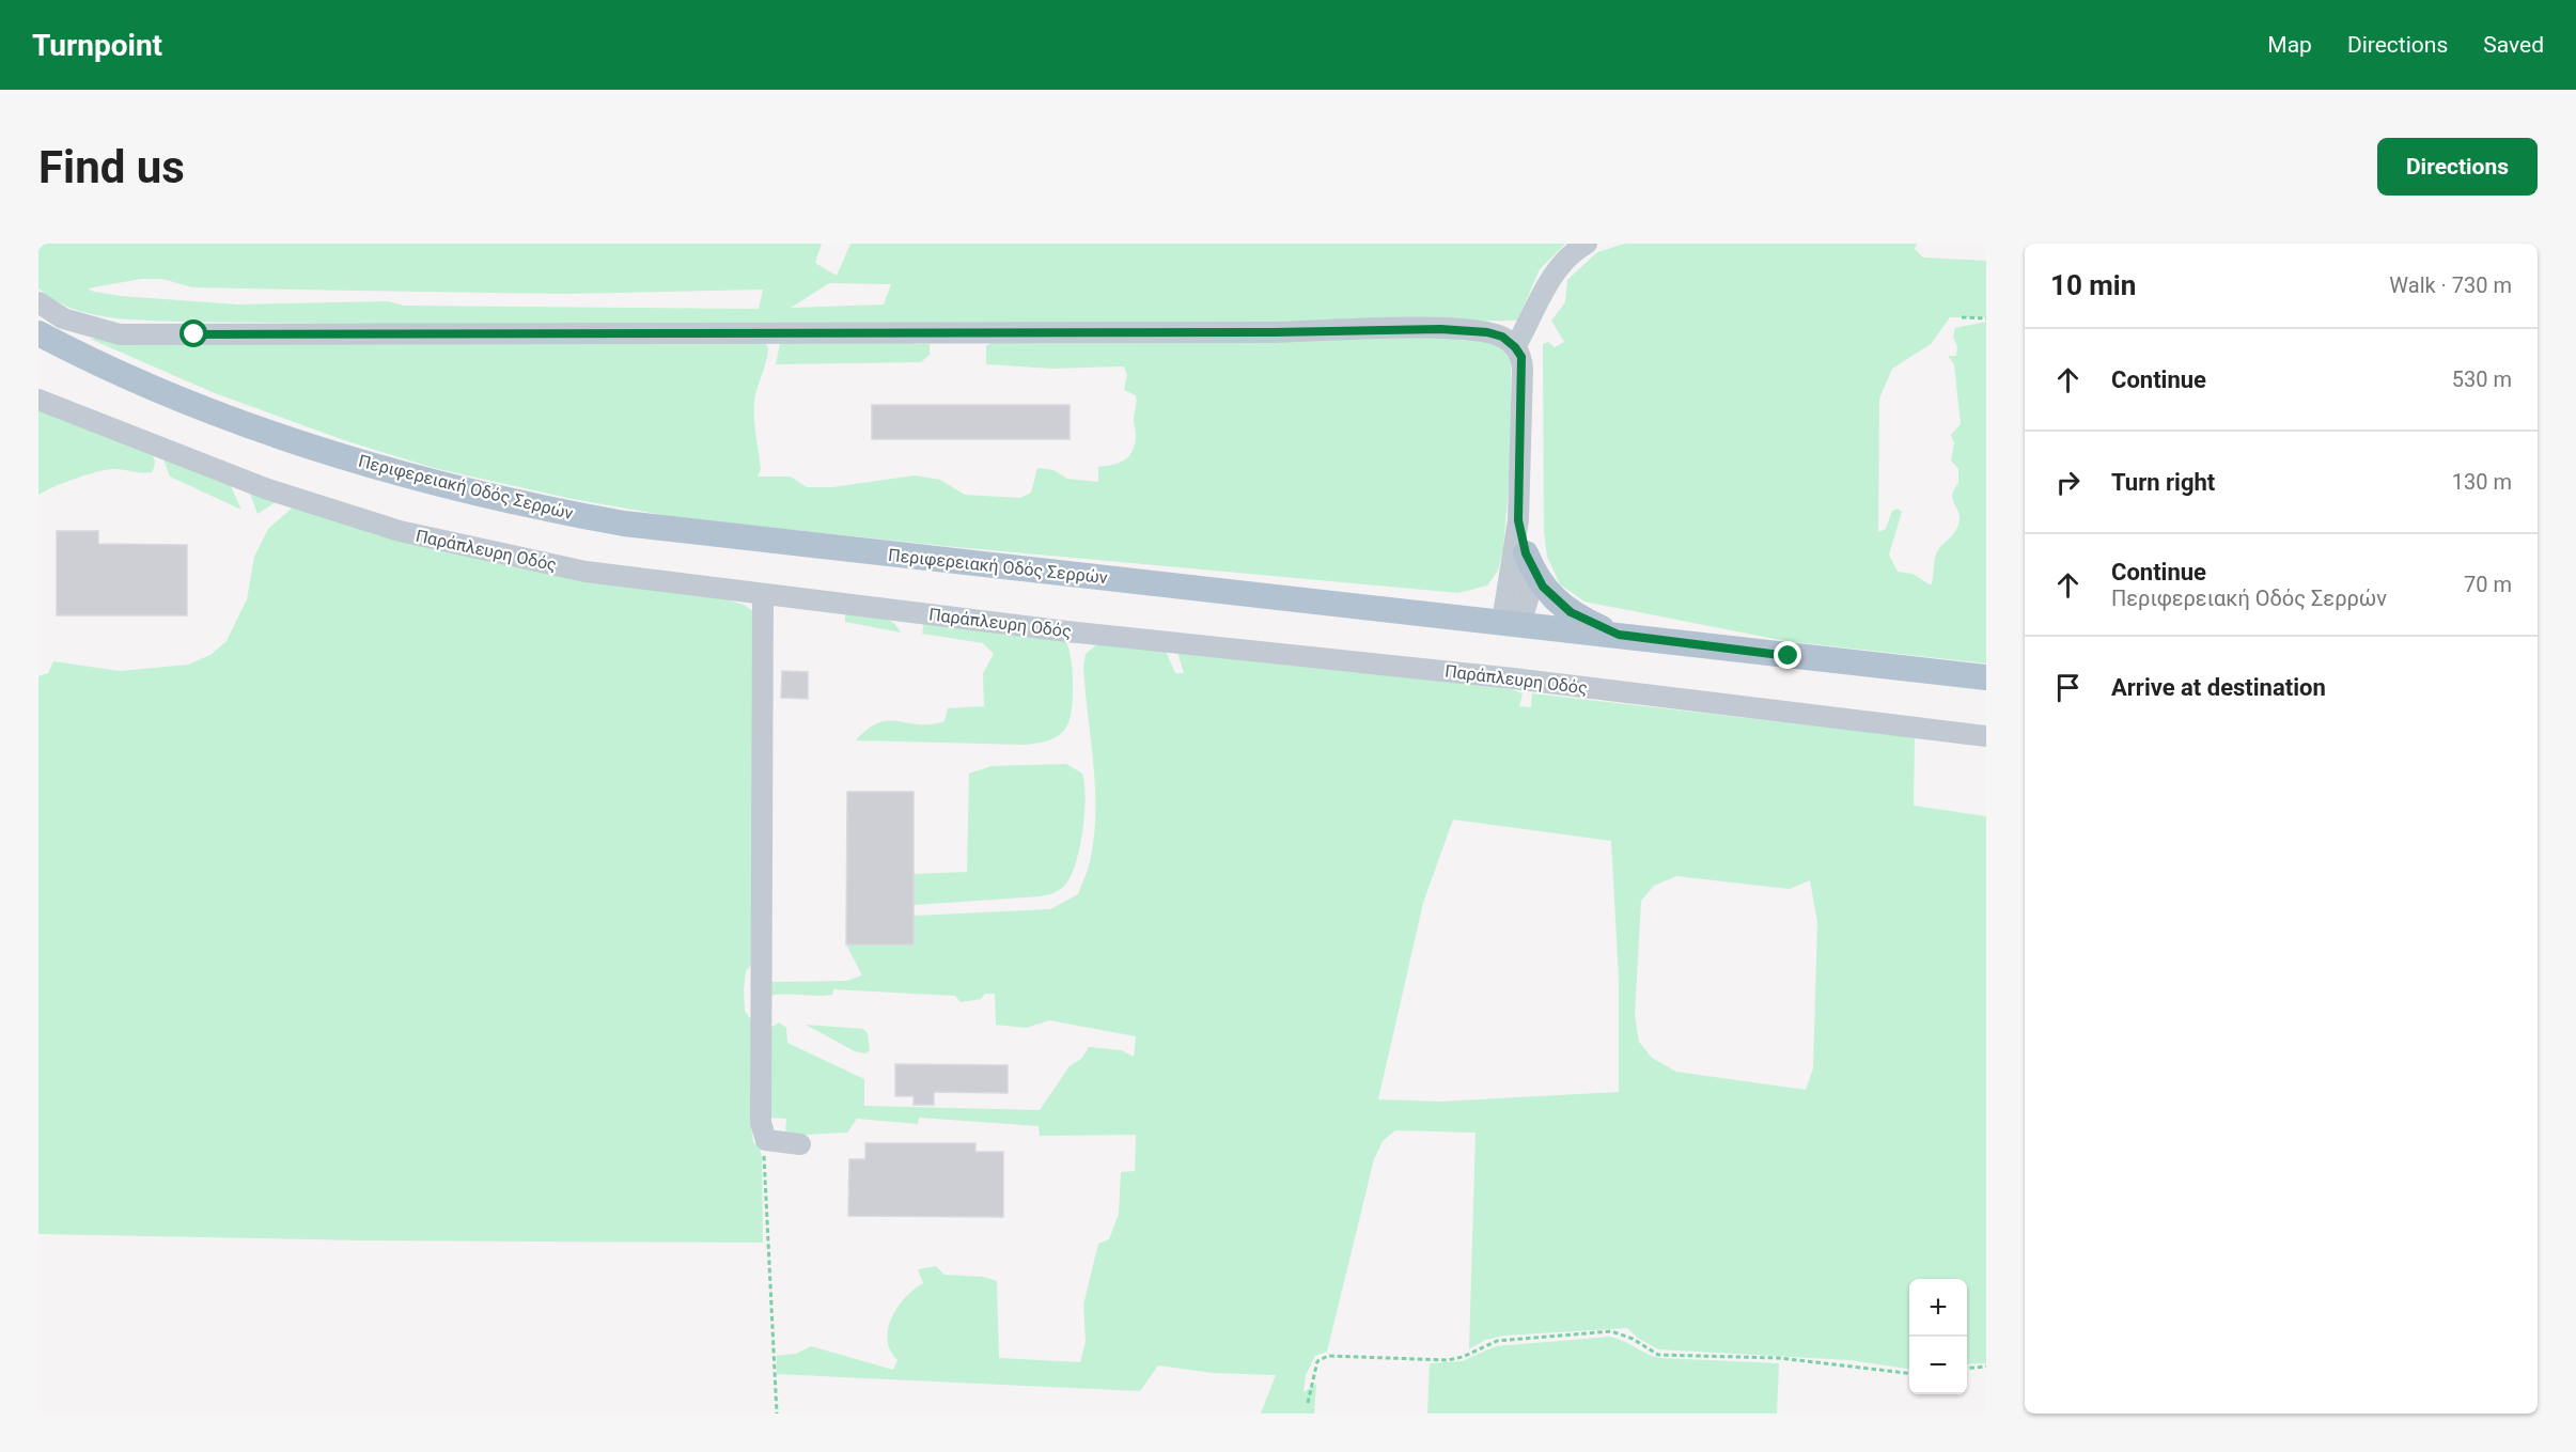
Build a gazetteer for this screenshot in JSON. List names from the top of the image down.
{
  "streets": {
    "main road": ["Περιφερειακή Οδός Σερρών"],
    "street": ["Παράπλευρη Οδός"]
  },
  "page": {
    "header": "Turnpoint",
    "nav": ["Map", "Directions", "Saved"],
    "buttons": "Directions",
    "title": "Find us",
    "heading": ["10 min", "Walk · 730 m"],
    "list": [
      ["Continue", "530 m"],
      ["Turn right", "130 m"],
      ["Continue", "Περιφερειακή Οδός Σερρών", "70 m"],
      "Arrive at destination"
    ],
    "map_buttons": ["+", "−"]
  }
}
